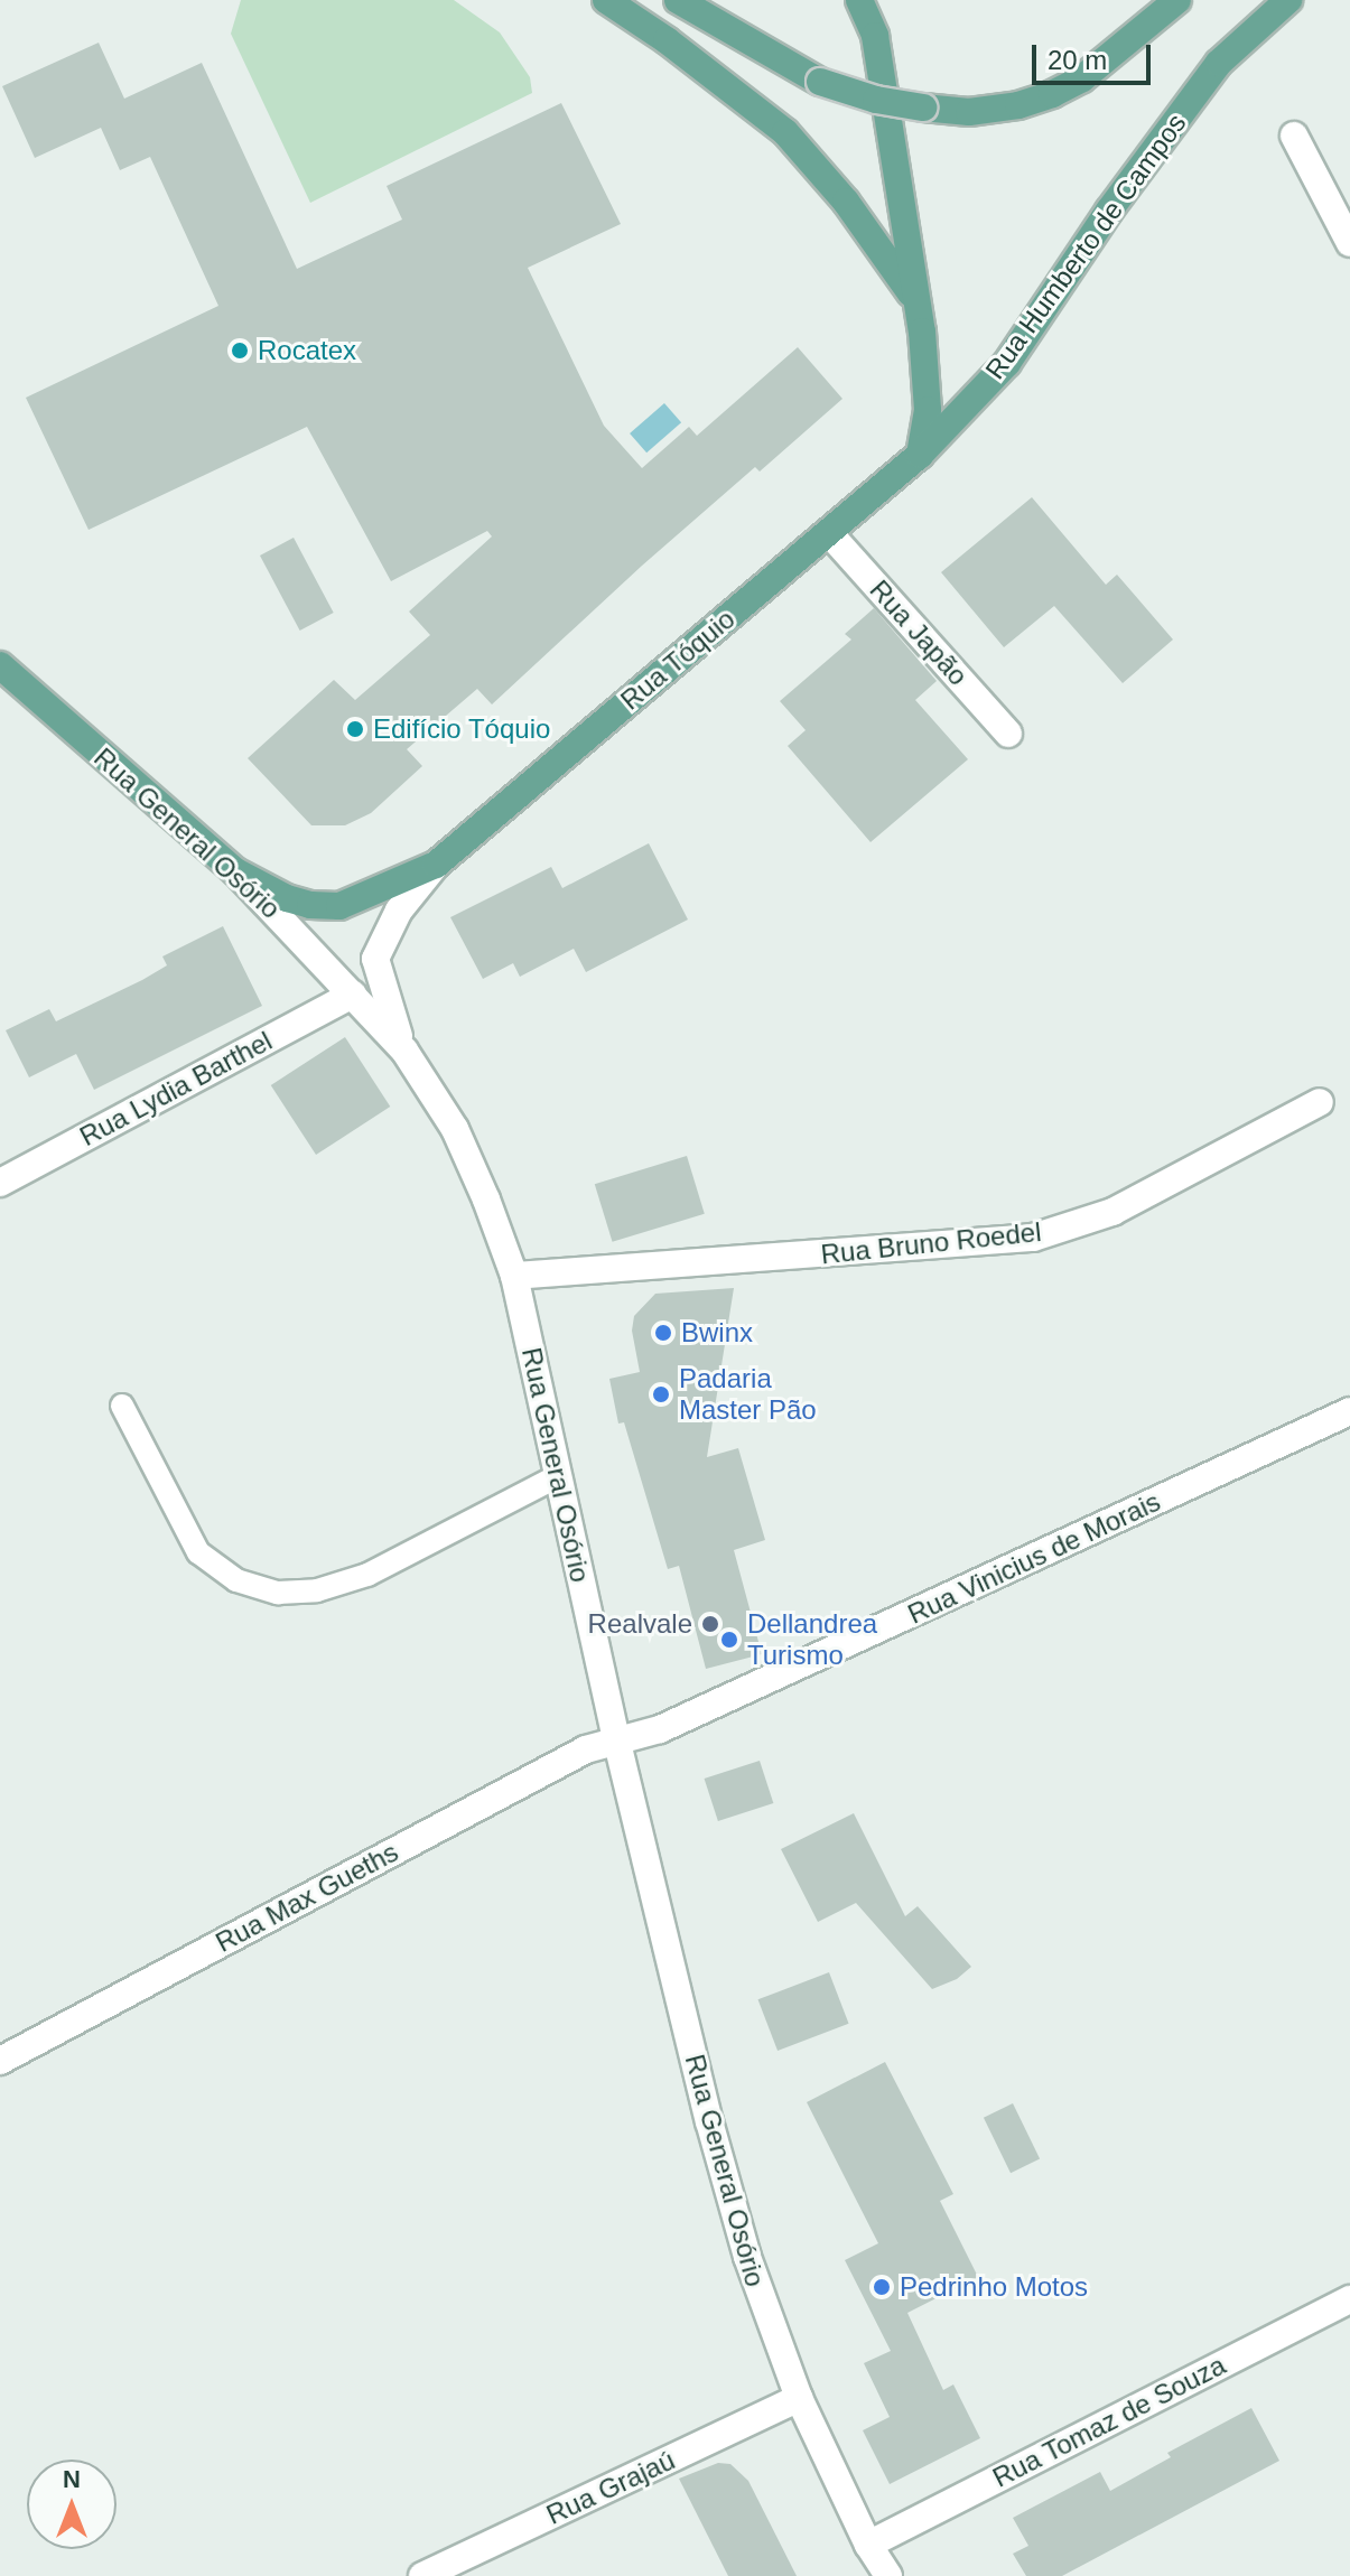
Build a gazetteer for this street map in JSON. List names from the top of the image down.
{
  "streets": {
    "main road": ["Rua Humberto de Campos", "Rua Tóquio", "Rua General Osório"],
    "street": [
      "Rua Japão",
      "Rua Lydia Barthel",
      "Rua Bruno Roedel",
      "Rua Vinicius de Morais",
      "Rua Max Gueths",
      "Rua Tomaz de Souza",
      "Rua Grajaú"
    ]
  },
  "crossings": [
    ["Rua Humberto de Campos", "Rua Tóquio"],
    ["Rua Japão", "Rua Tóquio"],
    ["Rua Tóquio", "Rua General Osório"],
    ["Rua General Osório", "Rua Lydia Barthel"],
    ["Rua General Osório", "Rua Bruno Roedel"],
    ["Rua General Osório", "Rua Vinicius de Morais"],
    ["Rua General Osório", "Rua Max Gueths"],
    ["Rua General Osório", "Rua Tomaz de Souza"],
    ["Rua General Osório", "Rua Grajaú"],
    ["Rua Vinicius de Morais", "Rua Max Gueths"]
  ],
  "places": [
    "Rocatex",
    "Edifício Tóquio",
    "Bwinx",
    "Padaria Master Pão",
    "Realvale",
    "Dellandrea Turismo",
    "Pedrinho Motos"
  ],
  "scale_bar": "20 m",
  "north": "top"
}
